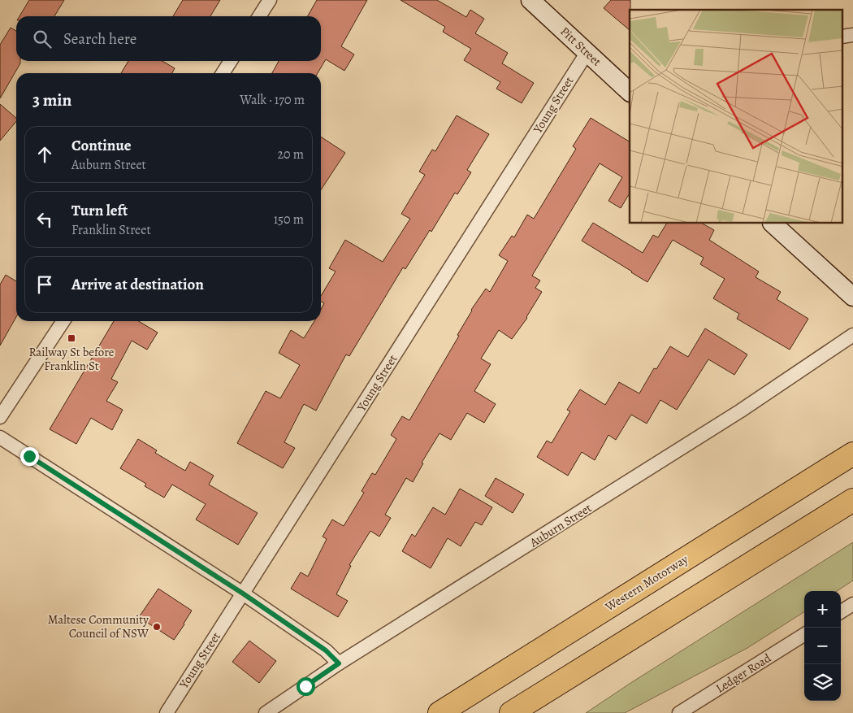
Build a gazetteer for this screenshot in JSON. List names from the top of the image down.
{
  "streets": {
    "highway": ["Western Motorway"],
    "main road": ["Pitt Street"],
    "street": ["Young Street", "Auburn Street", "Ledger Road"]
  },
  "crossings": [
    ["Pitt Street", "Young Street"]
  ],
  "places": {
    "transit": ["Railway St before Franklin St"],
    "other": ["Maltese Community Council of NSW"]
  },
  "page": {
    "search": "Search here",
    "heading": ["3 min", "Walk · 170 m"],
    "list": [
      ["Continue", "Auburn Street", "20 m"],
      ["Turn left", "Franklin Street", "150 m"],
      "Arrive at destination"
    ],
    "map_buttons": ["+", "−"]
  }
}
